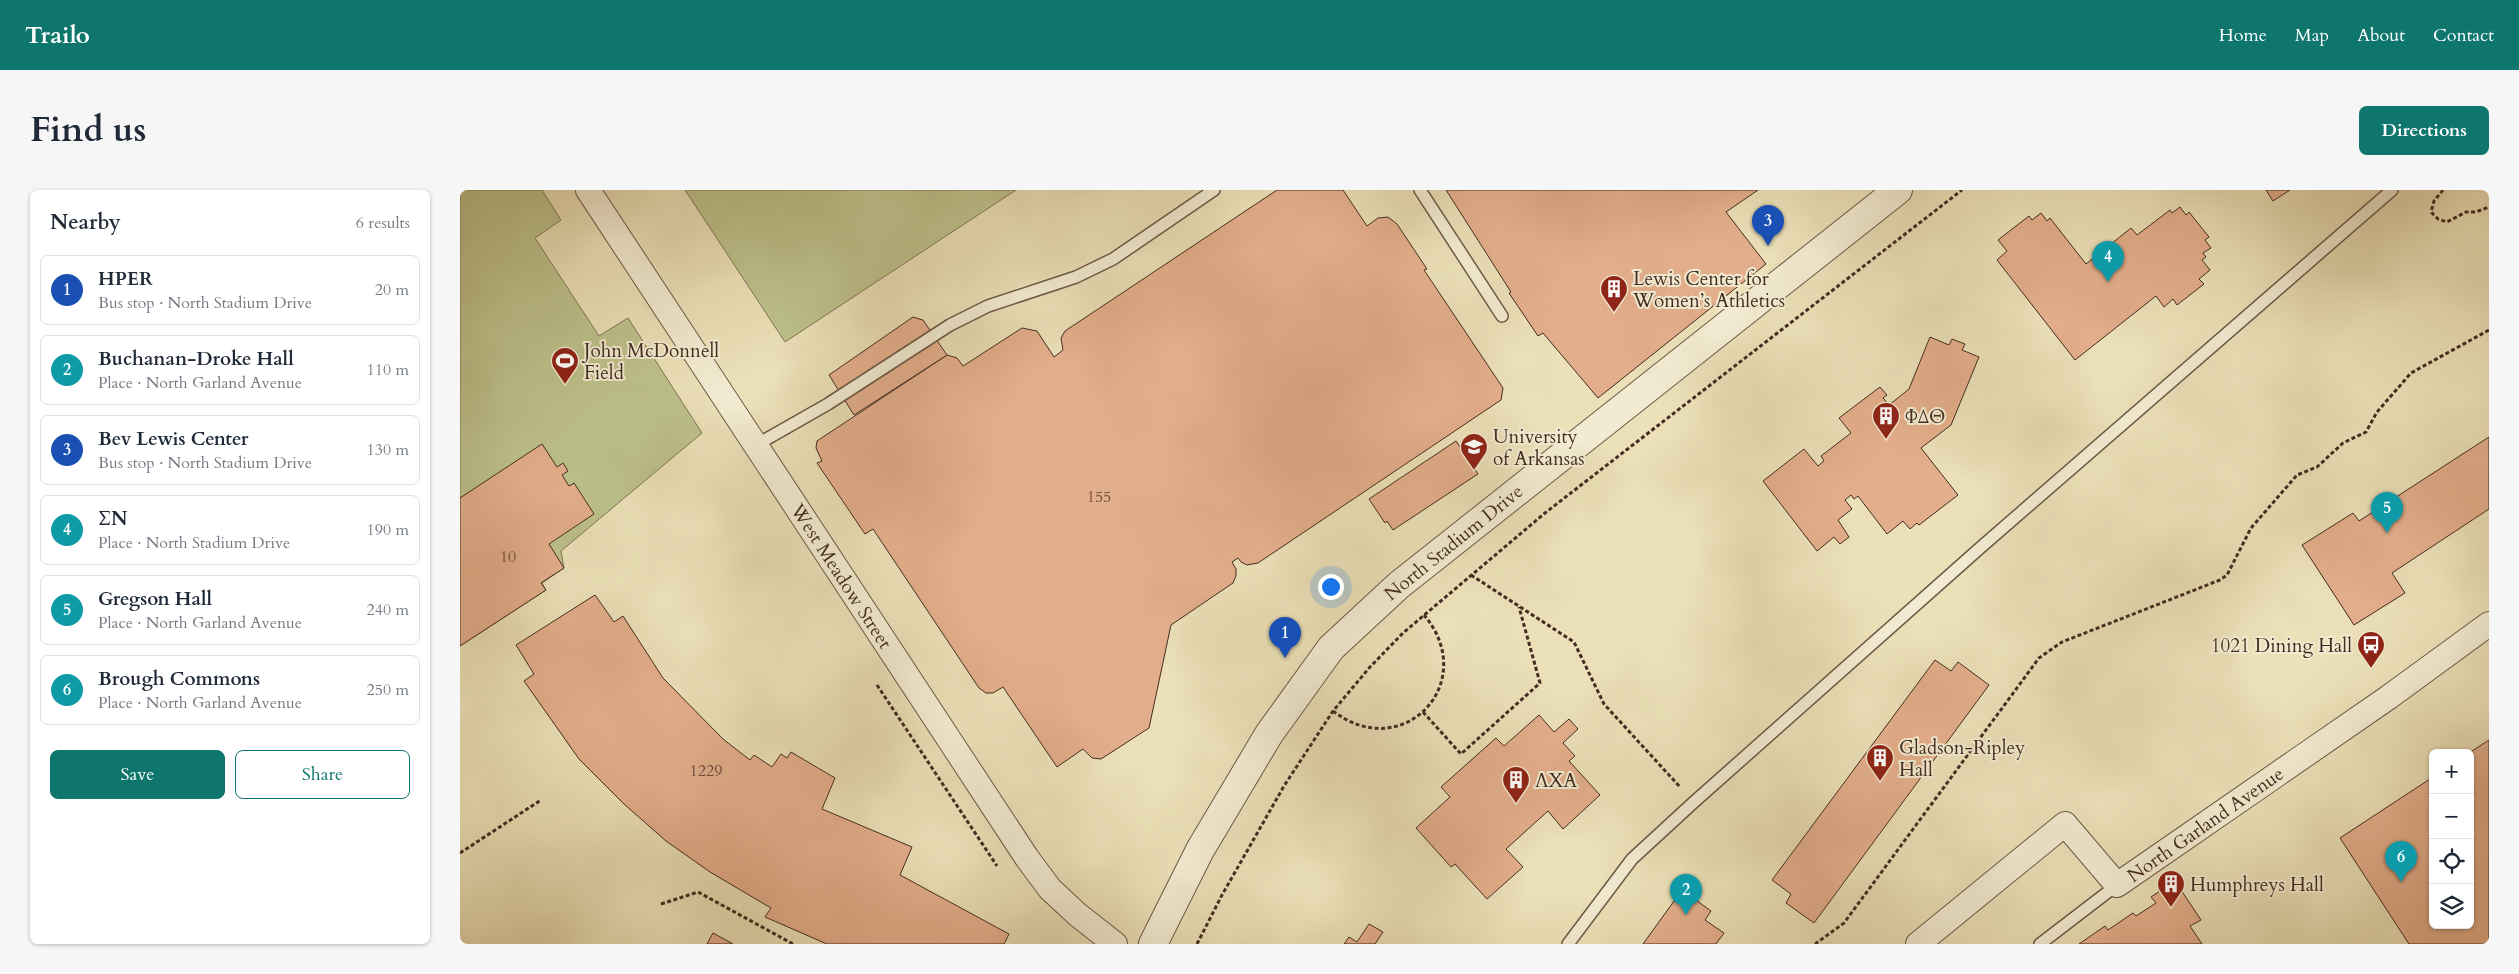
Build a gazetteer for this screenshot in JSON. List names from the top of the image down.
{
  "streets": {
    "street": ["North Stadium Drive", "West Meadow Street", "North Garland Avenue"]
  },
  "places": {
    "building": [
      "Lewis Center for Women’s Athletics",
      "ΦΔΘ",
      "Gladson-Ripley Hall",
      "ΛΧΑ",
      "Humphreys Hall"
    ],
    "sports": ["John McDonnell Field"],
    "school or university": ["University of Arkansas"],
    "bus stop": ["1021 Dining Hall"]
  },
  "house_numbers": ["155", "10", "1229"],
  "page": {
    "header": "Trailo",
    "nav": [
      "Home",
      "Map",
      "About",
      "Contact"
    ],
    "title": "Find us",
    "buttons": [
      "Directions",
      ["Save", "Share"]
    ],
    "heading": ["Nearby", "6 results"],
    "pins": [
      "3",
      "4",
      "5",
      "1",
      "6",
      "2"
    ],
    "list": [
      {
        "mark": "1",
        "name": "HPER",
        "note": "Bus stop · North Stadium Drive",
        "value": "20 m"
      },
      {
        "mark": "2",
        "name": "Buchanan-Droke Hall",
        "note": "Place · North Garland Avenue",
        "value": "110 m"
      },
      {
        "mark": "3",
        "name": "Bev Lewis Center",
        "note": "Bus stop · North Stadium Drive",
        "value": "130 m"
      },
      {
        "mark": "4",
        "name": "ΣΝ",
        "note": "Place · North Stadium Drive",
        "value": "190 m"
      },
      {
        "mark": "5",
        "name": "Gregson Hall",
        "note": "Place · North Garland Avenue",
        "value": "240 m"
      },
      {
        "mark": "6",
        "name": "Brough Commons",
        "note": "Place · North Garland Avenue",
        "value": "250 m"
      }
    ],
    "map_buttons": ["+", "−"]
  }
}
